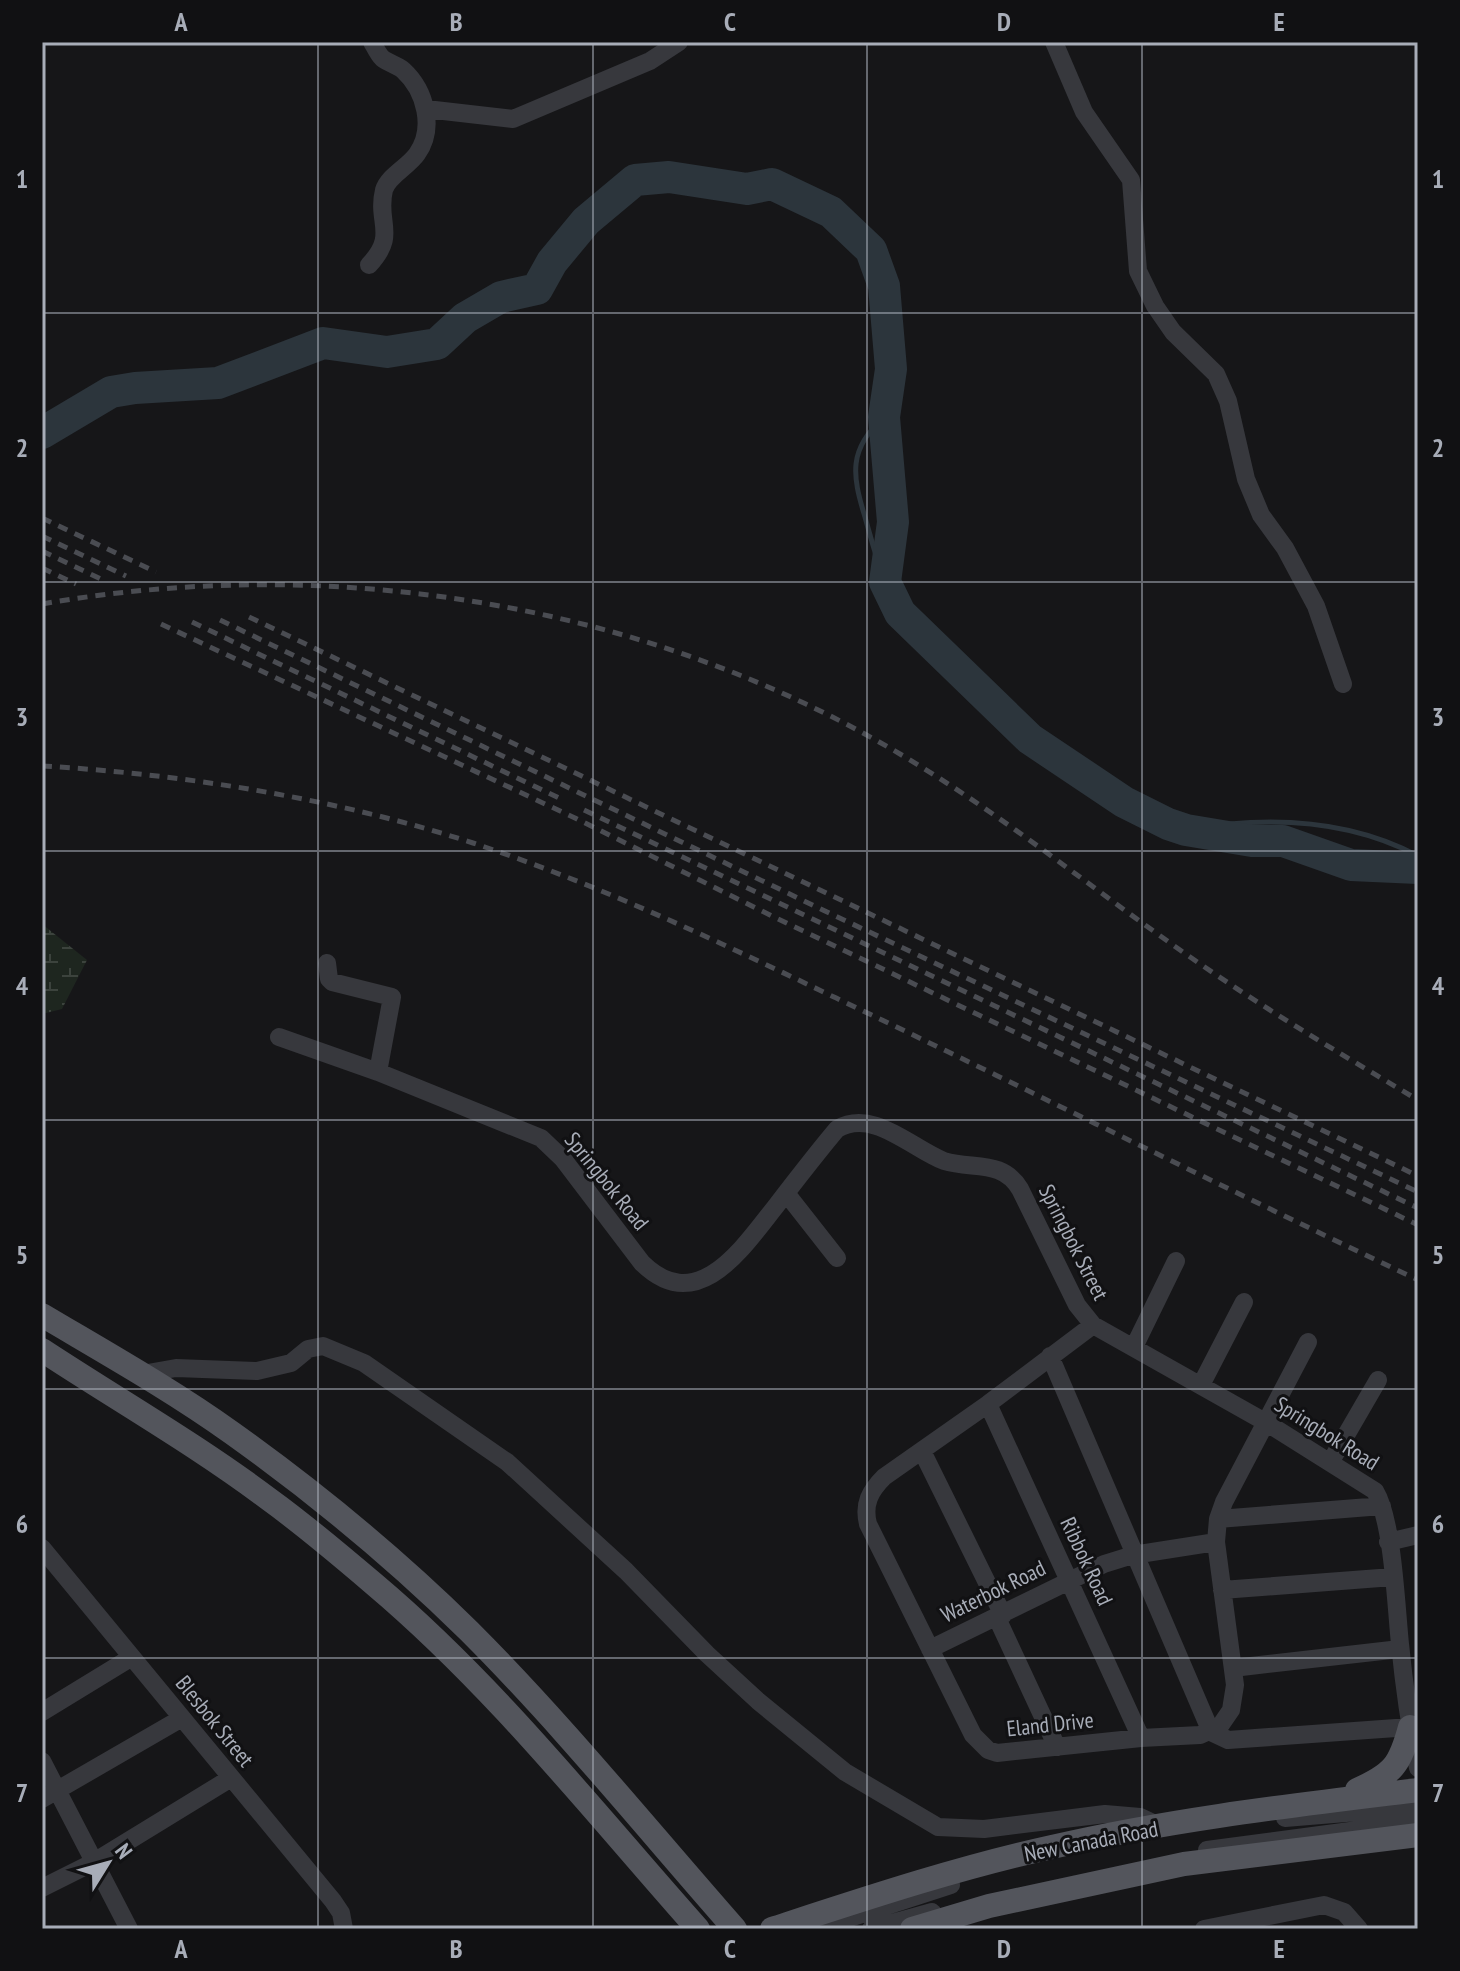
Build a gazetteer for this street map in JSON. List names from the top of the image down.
{
  "streets": {
    "main road": ["New Canada Road"],
    "street": [
      "Springbok Road",
      "Springbok Street",
      "Ribbok Road",
      "Waterbok Road",
      "Blesbok Street",
      "Eland Drive"
    ]
  },
  "crossings": [
    ["Springbok Road", "Springbok Street"],
    ["Springbok Road", "Eland Drive"],
    ["Springbok Street", "Eland Drive"],
    ["Ribbok Road", "Waterbok Road"],
    ["Ribbok Road", "Eland Drive"],
    ["Waterbok Road", "Eland Drive"]
  ],
  "north": "top right",
  "grid": {
    "columns": [
      "A",
      "B",
      "C",
      "D",
      "E"
    ],
    "rows": [
      "1",
      "2",
      "3",
      "4",
      "5",
      "6",
      "7"
    ]
  }
}
